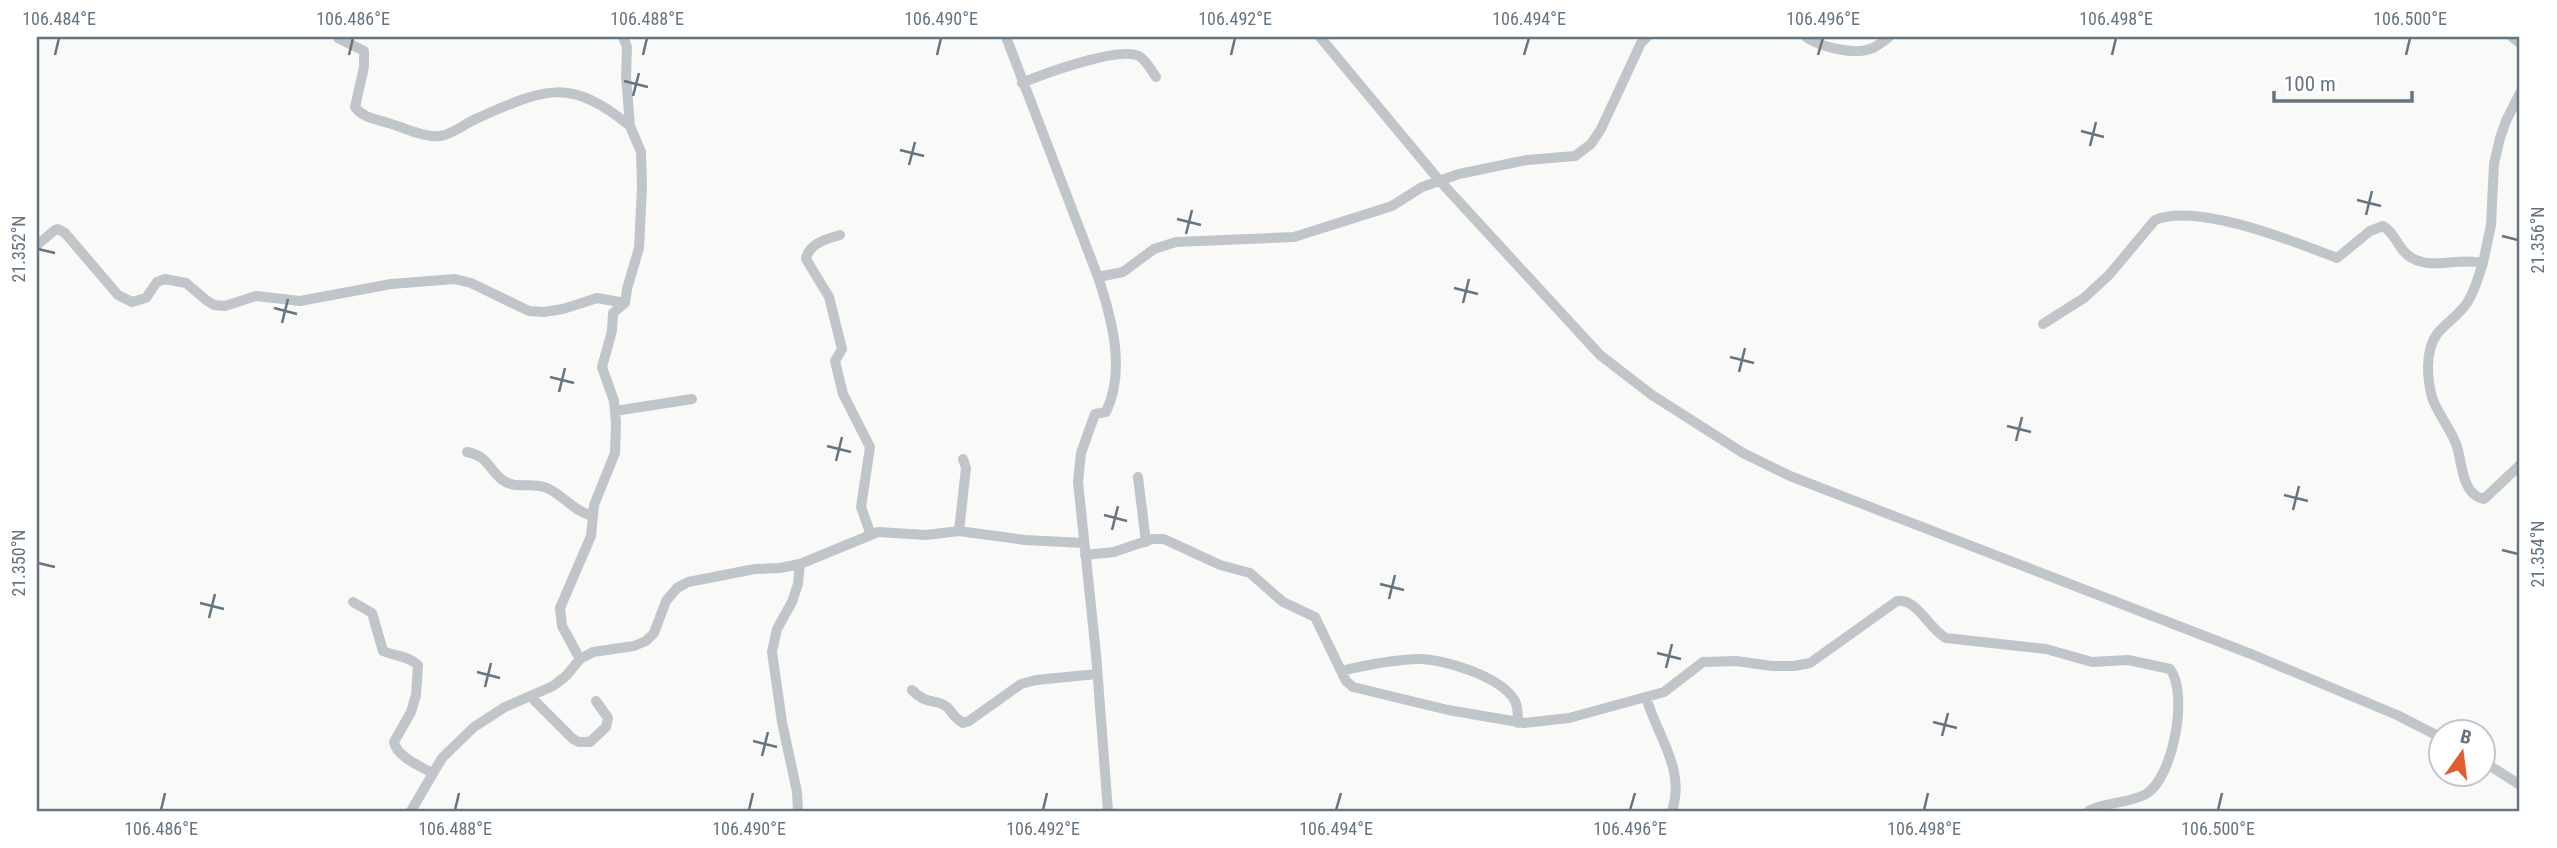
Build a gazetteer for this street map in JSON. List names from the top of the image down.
{
  "scale_bar": "100 m",
  "north": "top",
  "coordinates": [
    "106.484°E",
    "106.486°E",
    "106.488°E",
    "106.490°E",
    "106.492°E",
    "106.494°E",
    "106.496°E",
    "106.498°E",
    "106.500°E",
    "21.356°N",
    "21.352°N",
    "21.354°N",
    "21.350°N"
  ]
}
